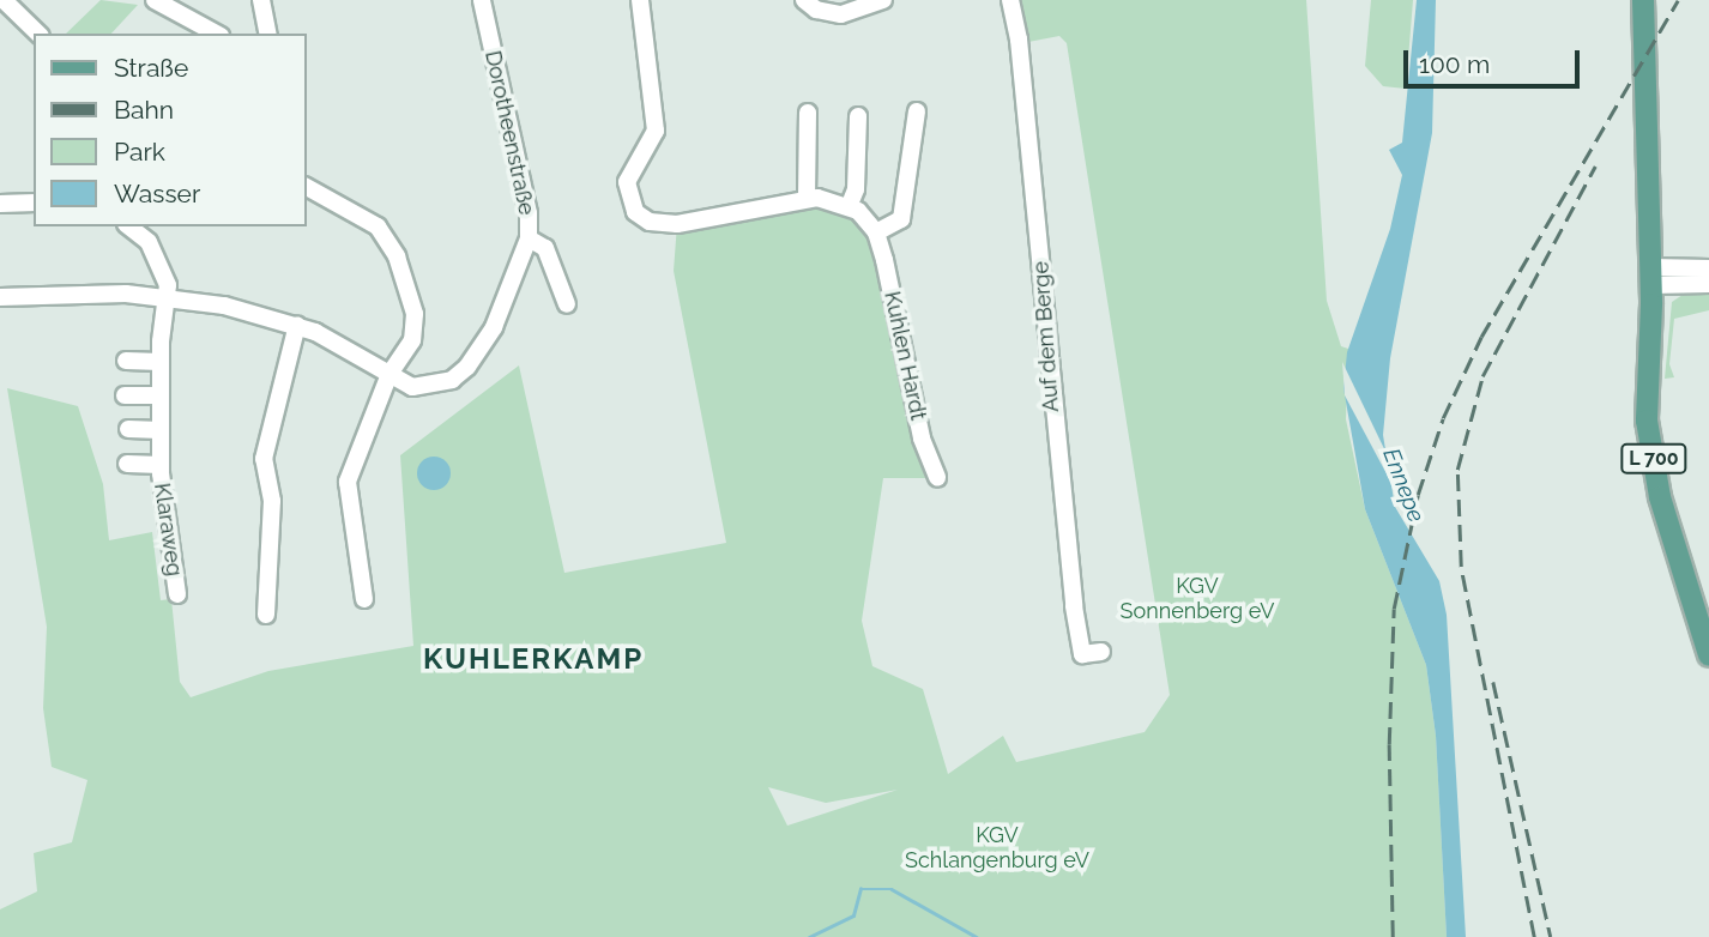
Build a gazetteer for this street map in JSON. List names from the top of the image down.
{
  "streets": {
    "main road": ["L 700"],
    "street": [
      "Dorotheenstraße",
      "Auf dem Berge",
      "Kuhlen Hardt",
      "Klaraweg"
    ]
  },
  "districts": ["KUHLERKAMP"],
  "water": ["Ennepe"],
  "parks": ["KGV Sonnenberg eV", "KGV Schlangenburg eV"],
  "legend": [
    "Straße",
    "Bahn",
    "Park",
    "Wasser"
  ],
  "scale_bar": "100 m"
}
